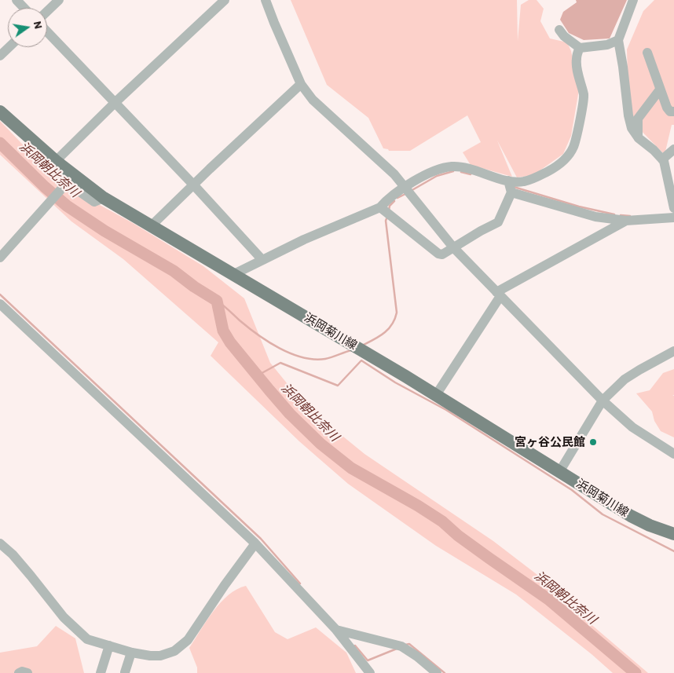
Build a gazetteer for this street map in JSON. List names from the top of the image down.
{
  "streets": {
    "main road": ["浜岡菊川線"]
  },
  "water": ["浜岡朝比奈川"],
  "places": ["宮ヶ谷公民館"],
  "north": "right"
}
